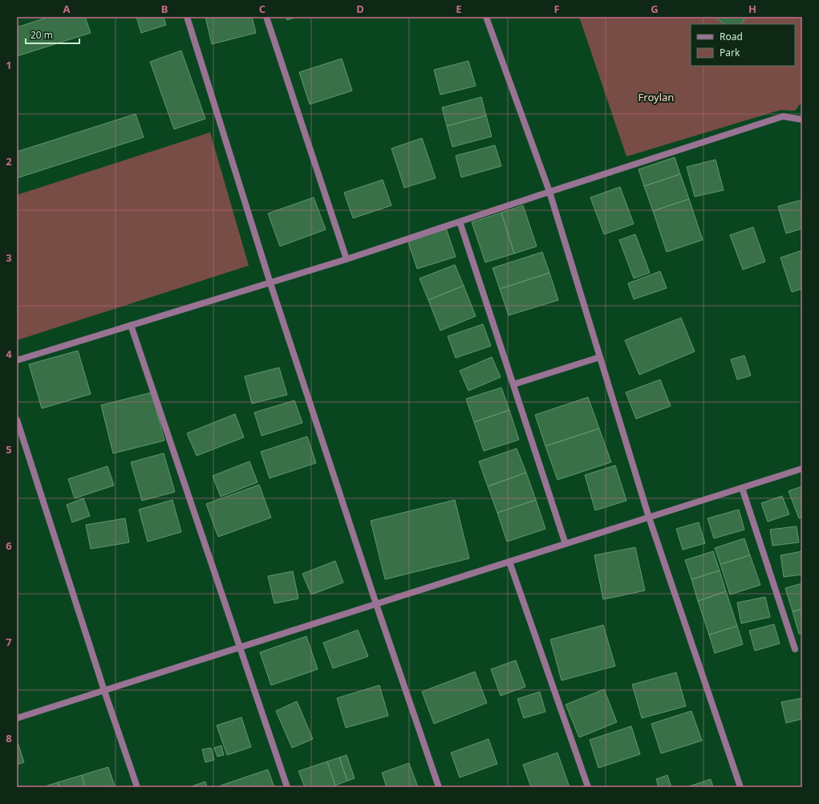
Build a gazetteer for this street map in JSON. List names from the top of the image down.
{
  "parks": ["Froylan"],
  "legend": ["Road", "Park"],
  "scale_bar": "20 m",
  "grid": {
    "columns": [
      "A",
      "B",
      "C",
      "D",
      "E",
      "F",
      "G",
      "H"
    ],
    "rows": [
      "1",
      "2",
      "3",
      "4",
      "5",
      "6",
      "7",
      "8"
    ]
  }
}
